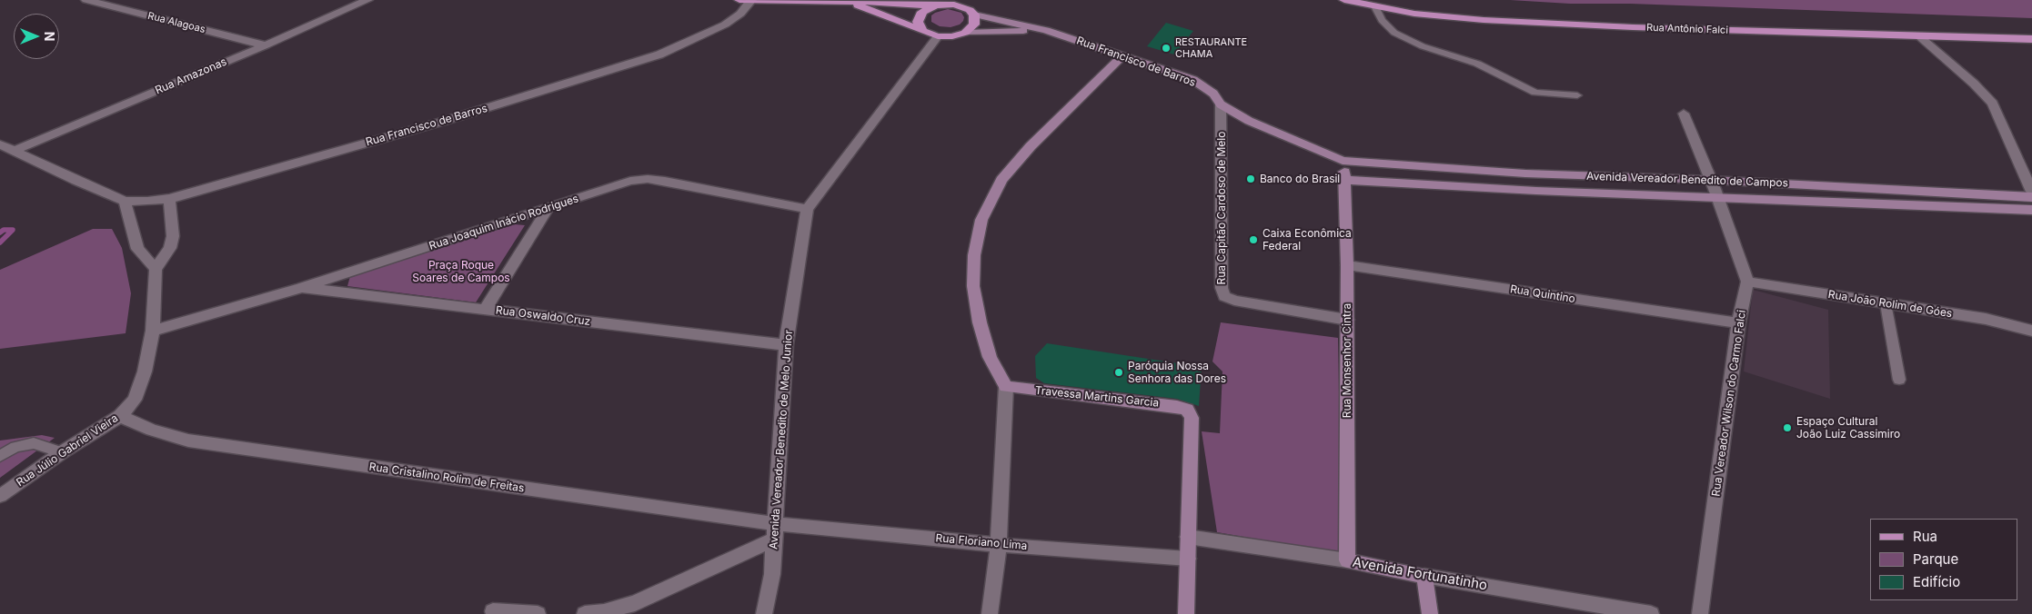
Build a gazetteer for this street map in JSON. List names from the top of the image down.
{
  "streets": {
    "main road": [
      "Rua Antônio Falci",
      "Rua Francisco de Barros",
      "Avenida Vereador Benedito de Campos",
      "Rua Monsenhor Cintra",
      "Travessa Martins Garcia",
      "Avenida Fortunatinho"
    ],
    "street": [
      "Rua Alagoas",
      "Rua Amazonas",
      "Rua Capitão Cardoso de Melo",
      "Rua Joaquim Inácio Rodrigues",
      "Rua Quintino",
      "Rua João Rolim de Góes",
      "Rua Oswaldo Cruz",
      "Rua Vereador Wilson do Carmo Falci",
      "Avenida Vereador Benedito de Melo Junior",
      "Rua Júlio Gabriel Vieira",
      "Rua Cristalino Rolim de Freitas",
      "Rua Floriano Lima"
    ]
  },
  "crossings": [
    ["Rua Alagoas", "Rua Amazonas"],
    ["Rua Francisco de Barros", "Rua Amazonas"],
    ["Rua Francisco de Barros", "Avenida Vereador Benedito de Campos"],
    ["Rua Francisco de Barros", "Rua Capitão Cardoso de Melo"],
    ["Rua Francisco de Barros", "Rua Monsenhor Cintra"],
    ["Avenida Vereador Benedito de Campos", "Rua Monsenhor Cintra"],
    ["Rua Capitão Cardoso de Melo", "Rua Monsenhor Cintra"],
    ["Rua Joaquim Inácio Rodrigues", "Rua Oswaldo Cruz"],
    ["Rua Joaquim Inácio Rodrigues", "Avenida Vereador Benedito de Melo Junior"],
    ["Rua Joaquim Inácio Rodrigues", "Rua Júlio Gabriel Vieira"],
    ["Rua Quintino", "Rua Monsenhor Cintra"],
    ["Rua Quintino", "Rua Vereador Wilson do Carmo Falci"],
    ["Rua João Rolim de Góes", "Rua Vereador Wilson do Carmo Falci"],
    ["Rua Oswaldo Cruz", "Avenida Vereador Benedito de Melo Junior"],
    ["Rua Monsenhor Cintra", "Avenida Fortunatinho"],
    ["Travessa Martins Garcia", "Avenida Fortunatinho"],
    ["Avenida Vereador Benedito de Melo Junior", "Rua Cristalino Rolim de Freitas"],
    ["Avenida Vereador Benedito de Melo Junior", "Rua Floriano Lima"],
    ["Rua Júlio Gabriel Vieira", "Rua Cristalino Rolim de Freitas"],
    ["Rua Cristalino Rolim de Freitas", "Rua Floriano Lima"]
  ],
  "parks": ["Praça Roque Soares de Campos"],
  "places": [
    "RESTAURANTE CHAMA",
    "Banco do Brasil",
    "Caixa Econômica Federal",
    "Paróquia Nossa Senhora das Dores",
    "Espaço Cultural João Luiz Cassimiro"
  ],
  "legend": ["Rua", "Parque", "Edifício"],
  "north": "right"
}
